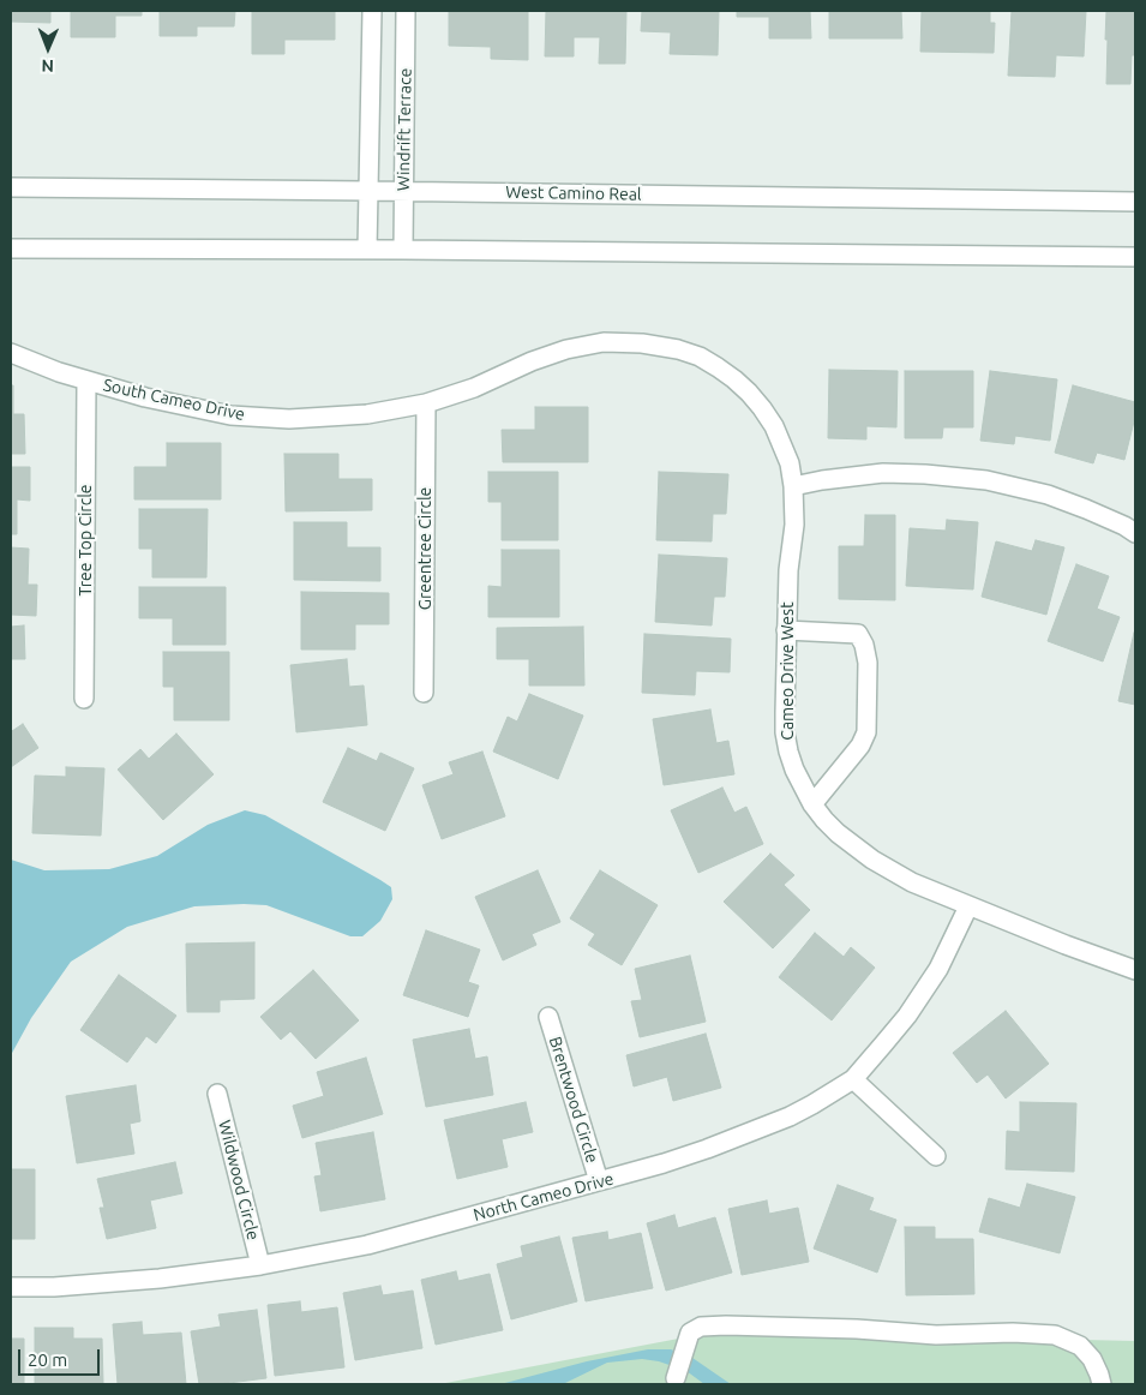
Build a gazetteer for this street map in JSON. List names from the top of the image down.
{
  "streets": {
    "street": [
      "Windrift Terrace",
      "West Camino Real",
      "South Cameo Drive",
      "Tree Top Circle",
      "Greentree Circle",
      "Cameo Drive West",
      "Brentwood Circle",
      "Wildwood Circle",
      "North Cameo Drive"
    ]
  },
  "crossings": [
    ["Windrift Terrace", "West Camino Real"],
    ["South Cameo Drive", "Tree Top Circle"],
    ["South Cameo Drive", "Greentree Circle"],
    ["South Cameo Drive", "Cameo Drive West"],
    ["Cameo Drive West", "North Cameo Drive"],
    ["Brentwood Circle", "North Cameo Drive"],
    ["Wildwood Circle", "North Cameo Drive"]
  ],
  "scale_bar": "20 m",
  "north": "bottom"
}
